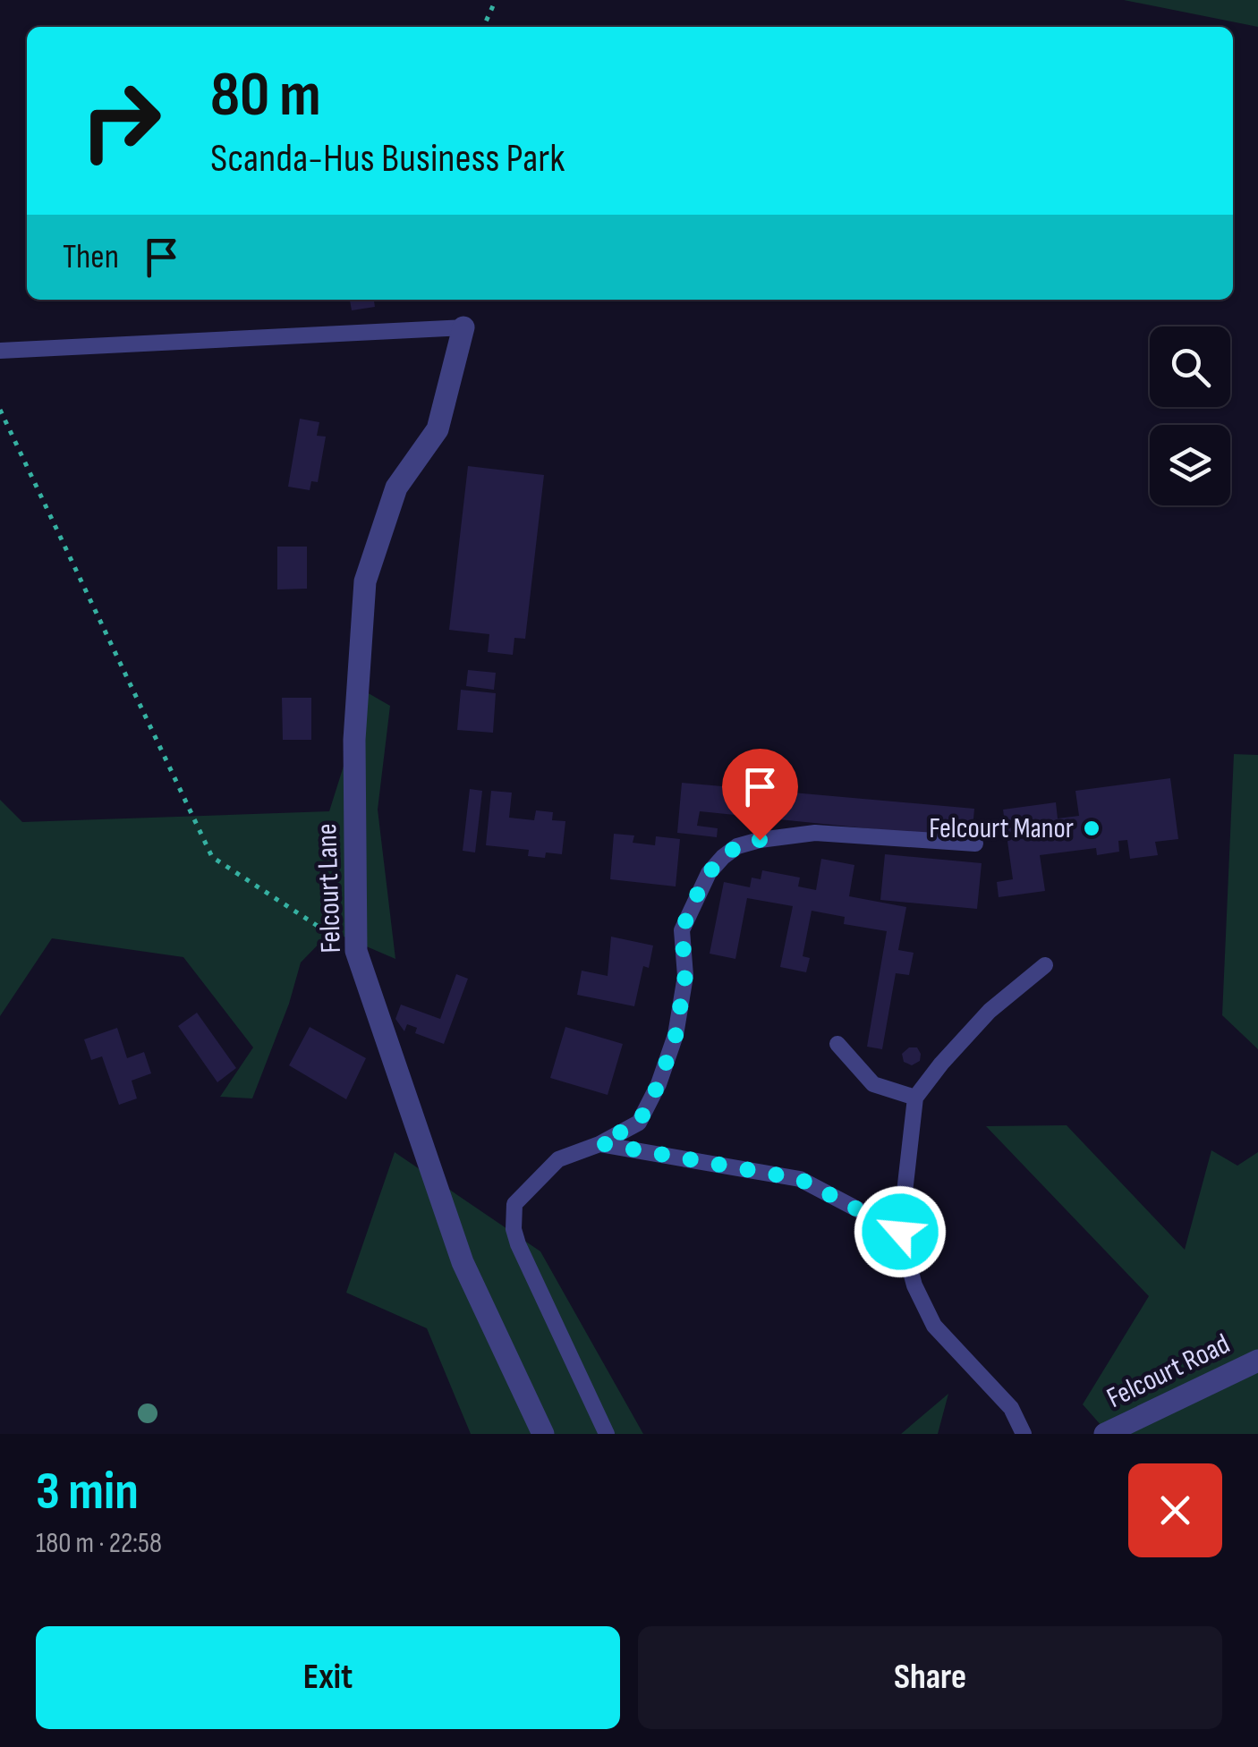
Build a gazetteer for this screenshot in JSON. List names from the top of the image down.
{
  "streets": {
    "street": ["Felcourt Lane", "Felcourt Road"]
  },
  "places": ["Felcourt Manor"],
  "page": {
    "turn": ["80 m", "Scanda-Hus Business Park"],
    "then": "Then",
    "heading": ["3 min", "180 m · 22:58"],
    "buttons": ["Exit", "Share"]
  }
}
